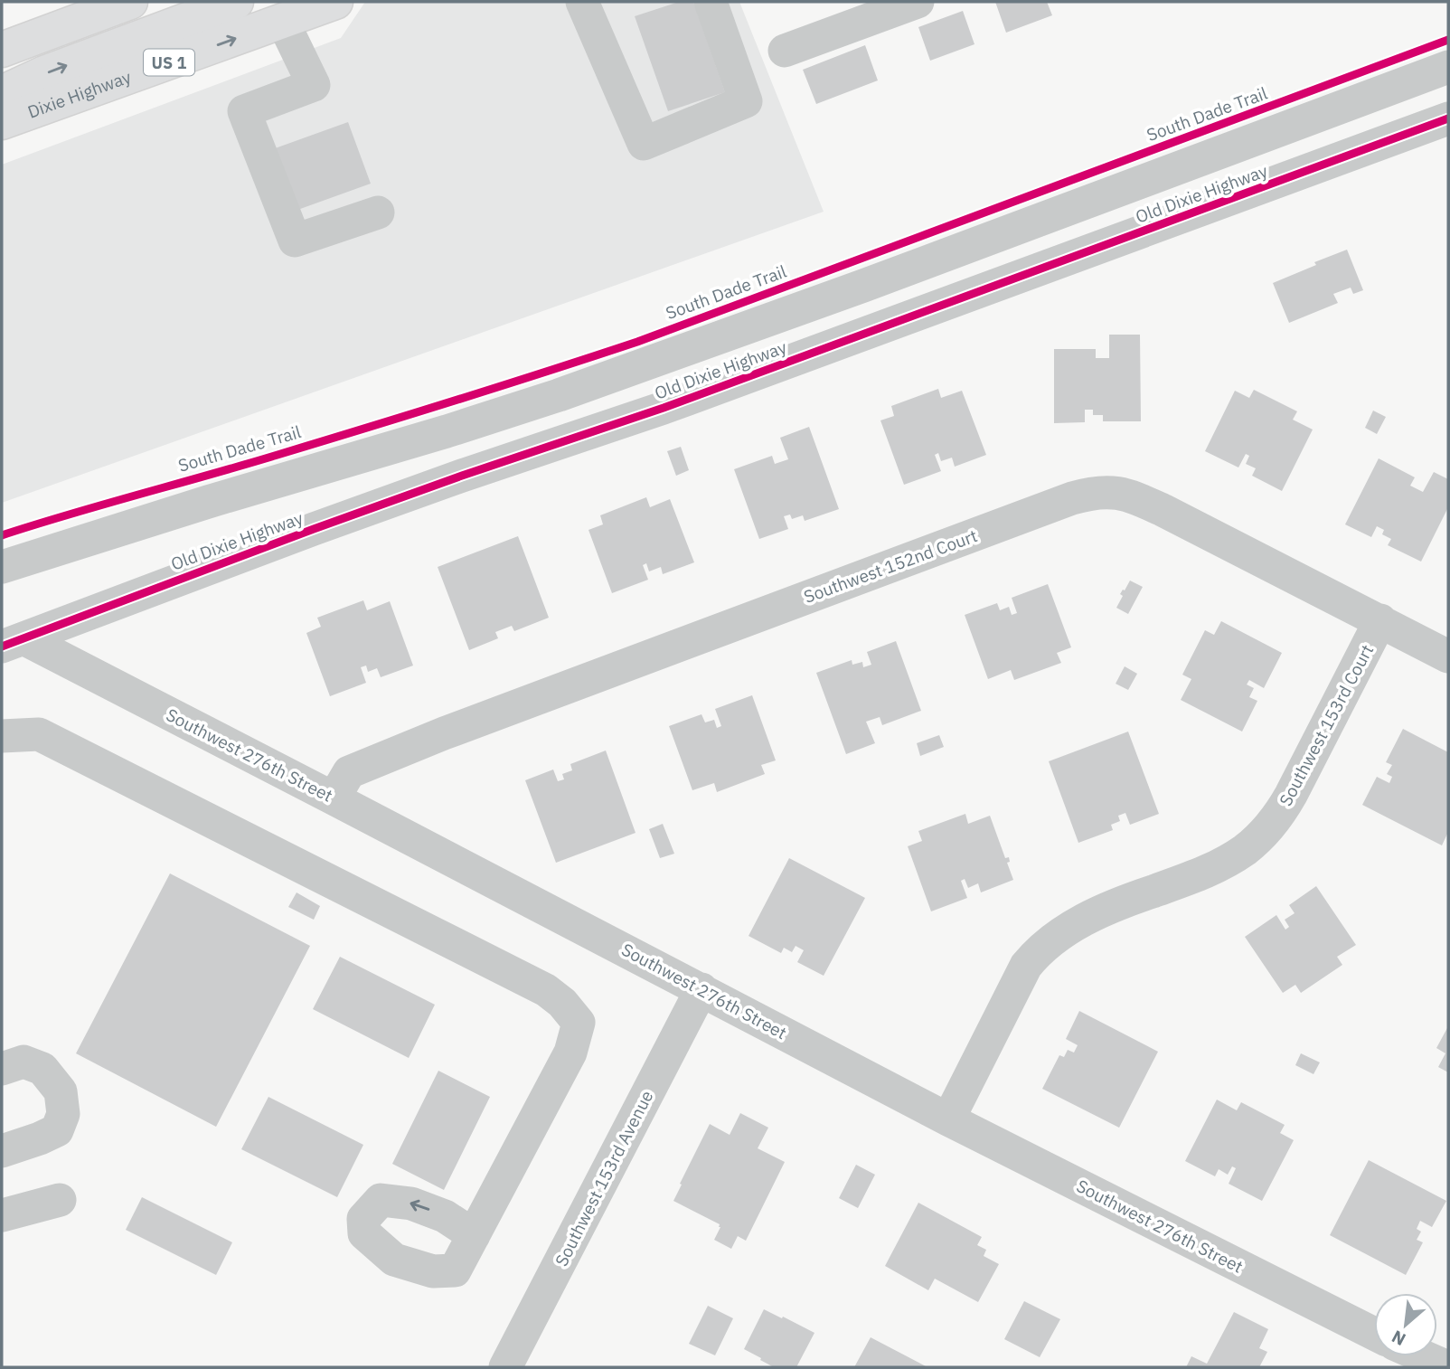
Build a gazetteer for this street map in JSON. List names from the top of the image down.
{
  "streets": {
    "highway": ["US 1", "Dixie Highway"],
    "street": [
      "Old Dixie Highway",
      "Southwest 152nd Court",
      "Southwest 153rd Court",
      "Southwest 276th Street",
      "Southwest 153rd Avenue"
    ],
    "cycle path": ["South Dade Trail"]
  },
  "crossings": [
    ["Old Dixie Highway", "Southwest 276th Street"],
    ["Southwest 152nd Court", "Southwest 153rd Court"],
    ["Southwest 152nd Court", "Southwest 276th Street"],
    ["Southwest 153rd Court", "Southwest 276th Street"],
    ["Southwest 276th Street", "Southwest 153rd Avenue"]
  ],
  "north": "bottom left"
}
